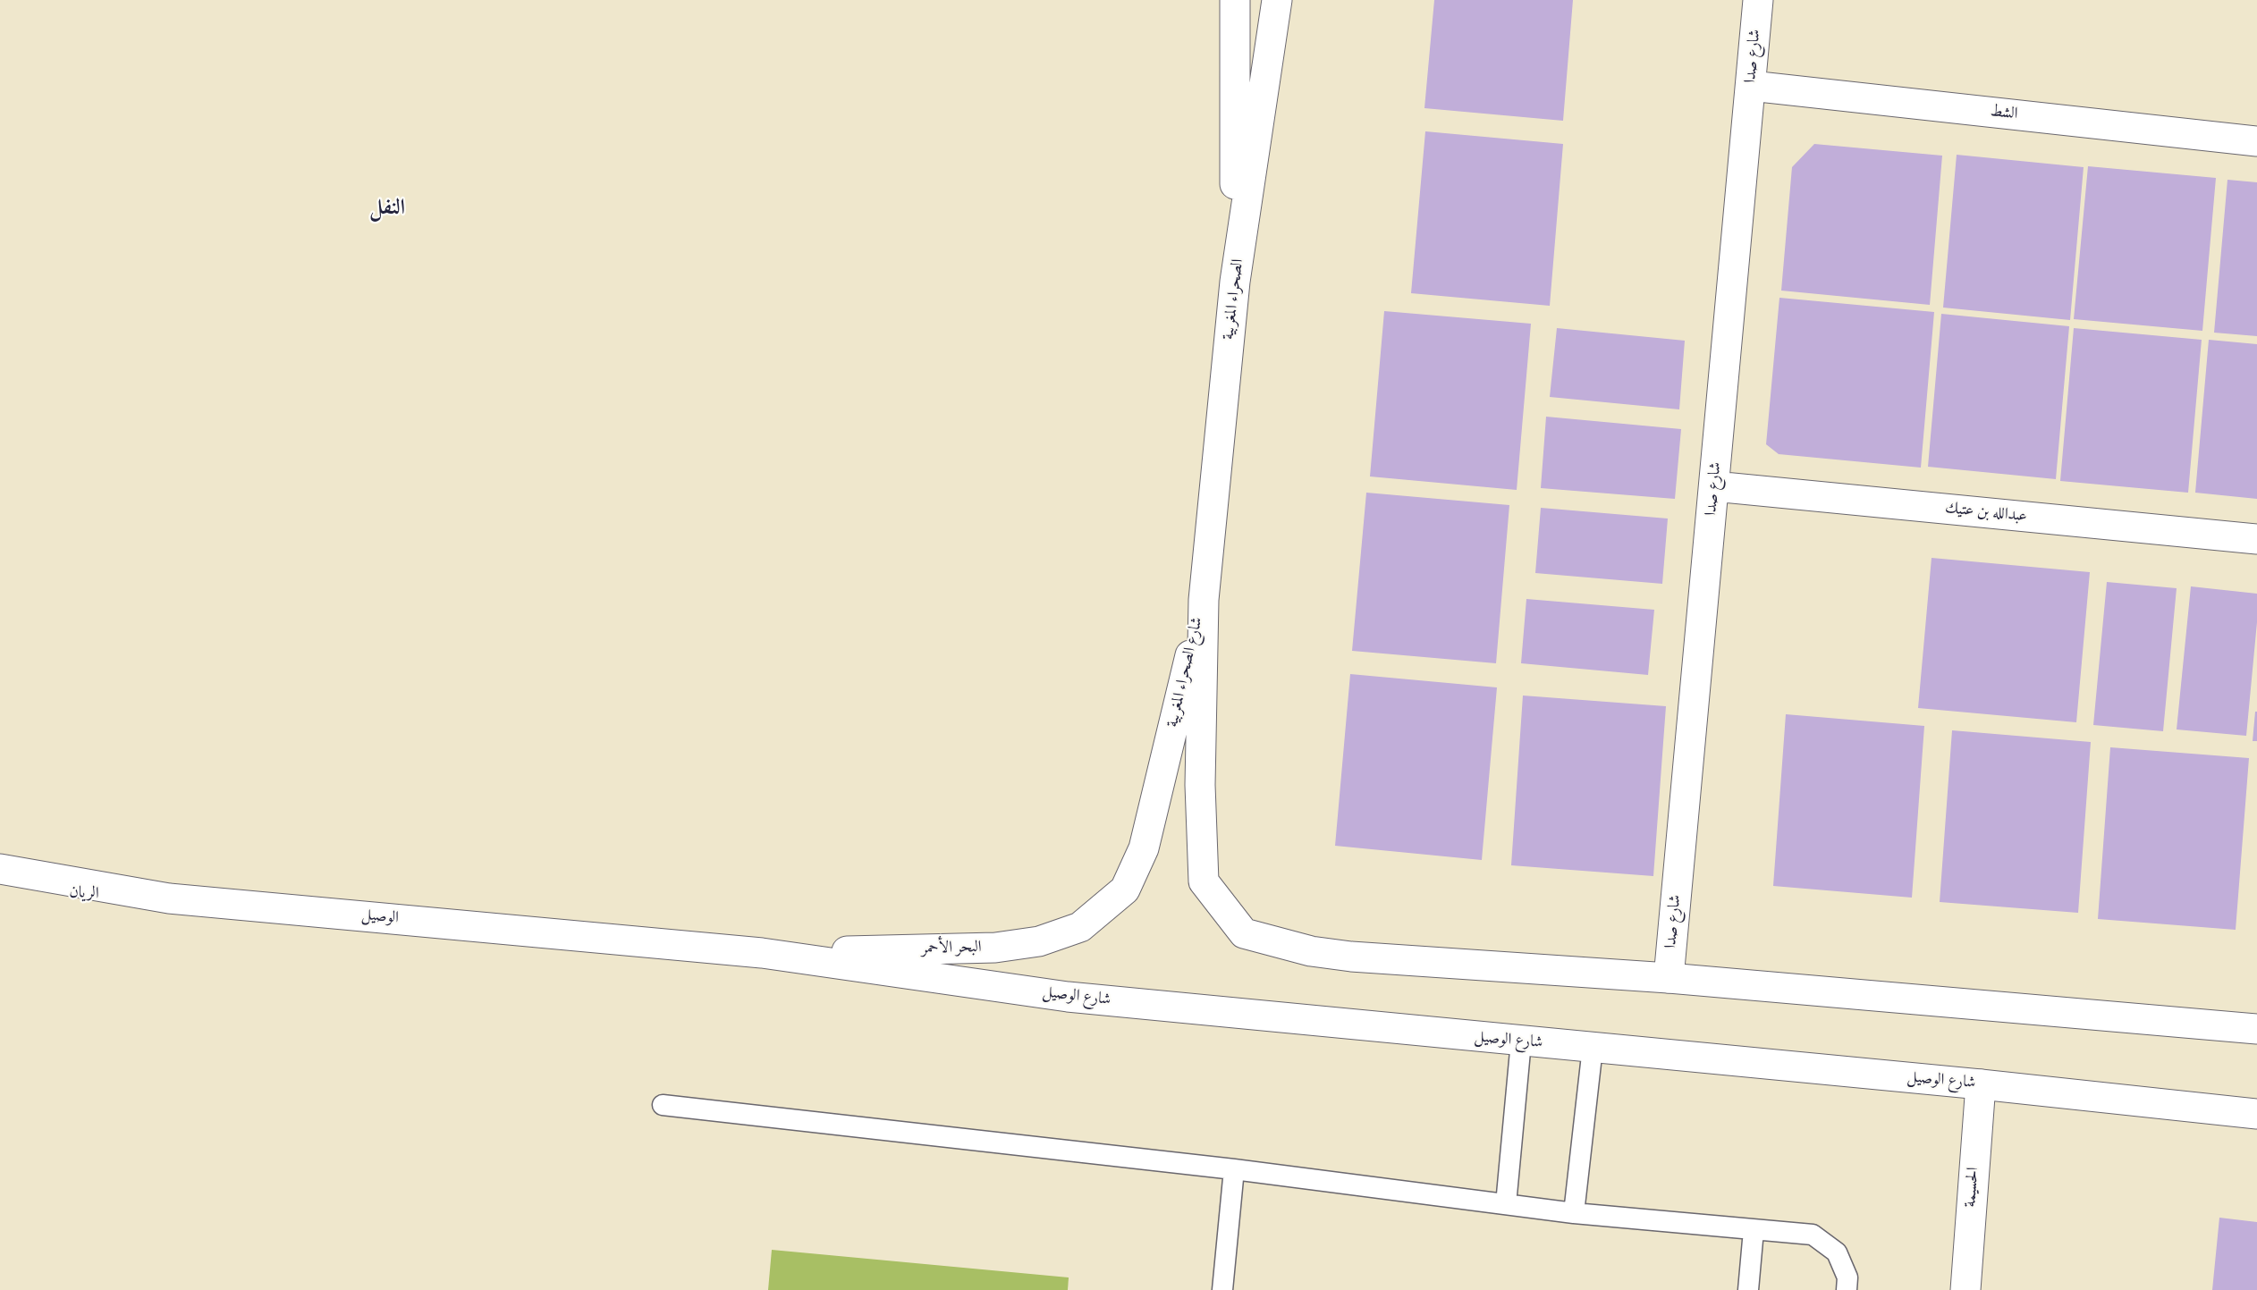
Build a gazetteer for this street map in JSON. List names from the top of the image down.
{
  "streets": {
    "street": [
      "شارع صدا",
      "الشط",
      "الصحراء المغربية",
      "عبدالله بن عتيك",
      "شارع الصحراء المغربية",
      "الريان",
      "الوصيل",
      "البحر الأحمر",
      "شارع الوصيل",
      "الحسيمة"
    ]
  },
  "crossings": [
    ["شارع صدا", "الشط"],
    ["شارع صدا", "عبدالله بن عتيك"],
    ["شارع صدا", "شارع الصحراء المغربية"],
    ["الصحراء المغربية", "شارع الصحراء المغربية"],
    ["شارع الصحراء المغربية", "البحر الأحمر"],
    ["الريان", "الوصيل"],
    ["الوصيل", "البحر الأحمر"],
    ["الوصيل", "شارع الوصيل"],
    ["البحر الأحمر", "شارع الوصيل"],
    ["شارع الوصيل", "الحسيمة"]
  ],
  "districts": ["النفل"]
}
